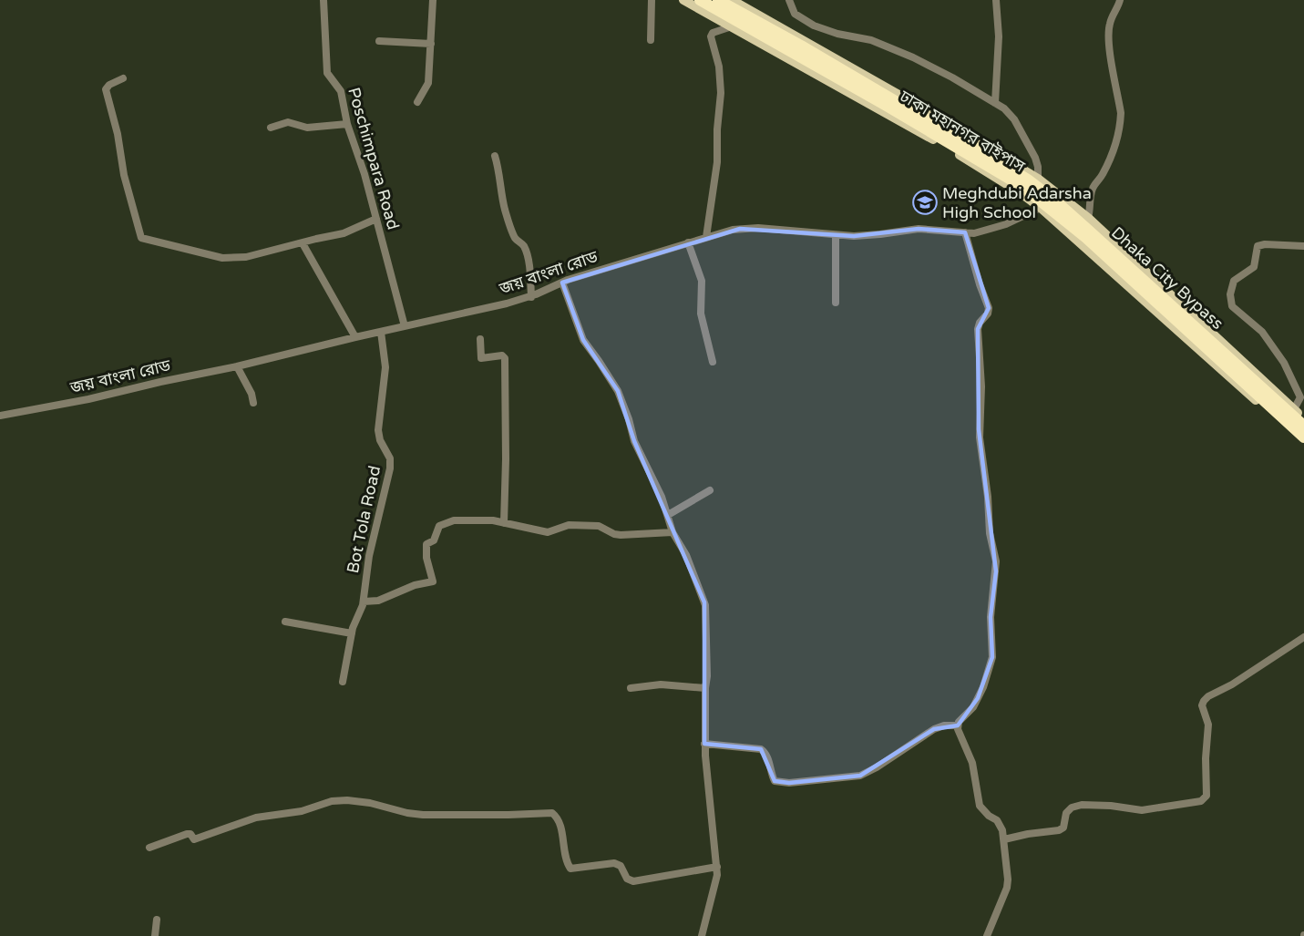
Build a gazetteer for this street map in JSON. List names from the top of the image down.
{
  "streets": {
    "highway": ["ঢাকা মহানগর বাইপাস", "Dhaka City Bypass"],
    "street": ["Poschimpara Road", "জয় বাংলা রোড", "Bot Tola Road"]
  },
  "crossings": [
    ["Poschimpara Road", "জয় বাংলা রোড"],
    ["জয় বাংলা রোড", "Bot Tola Road"]
  ],
  "places": {
    "school or university": ["Meghdubi Adarsha High School"]
  }
}
